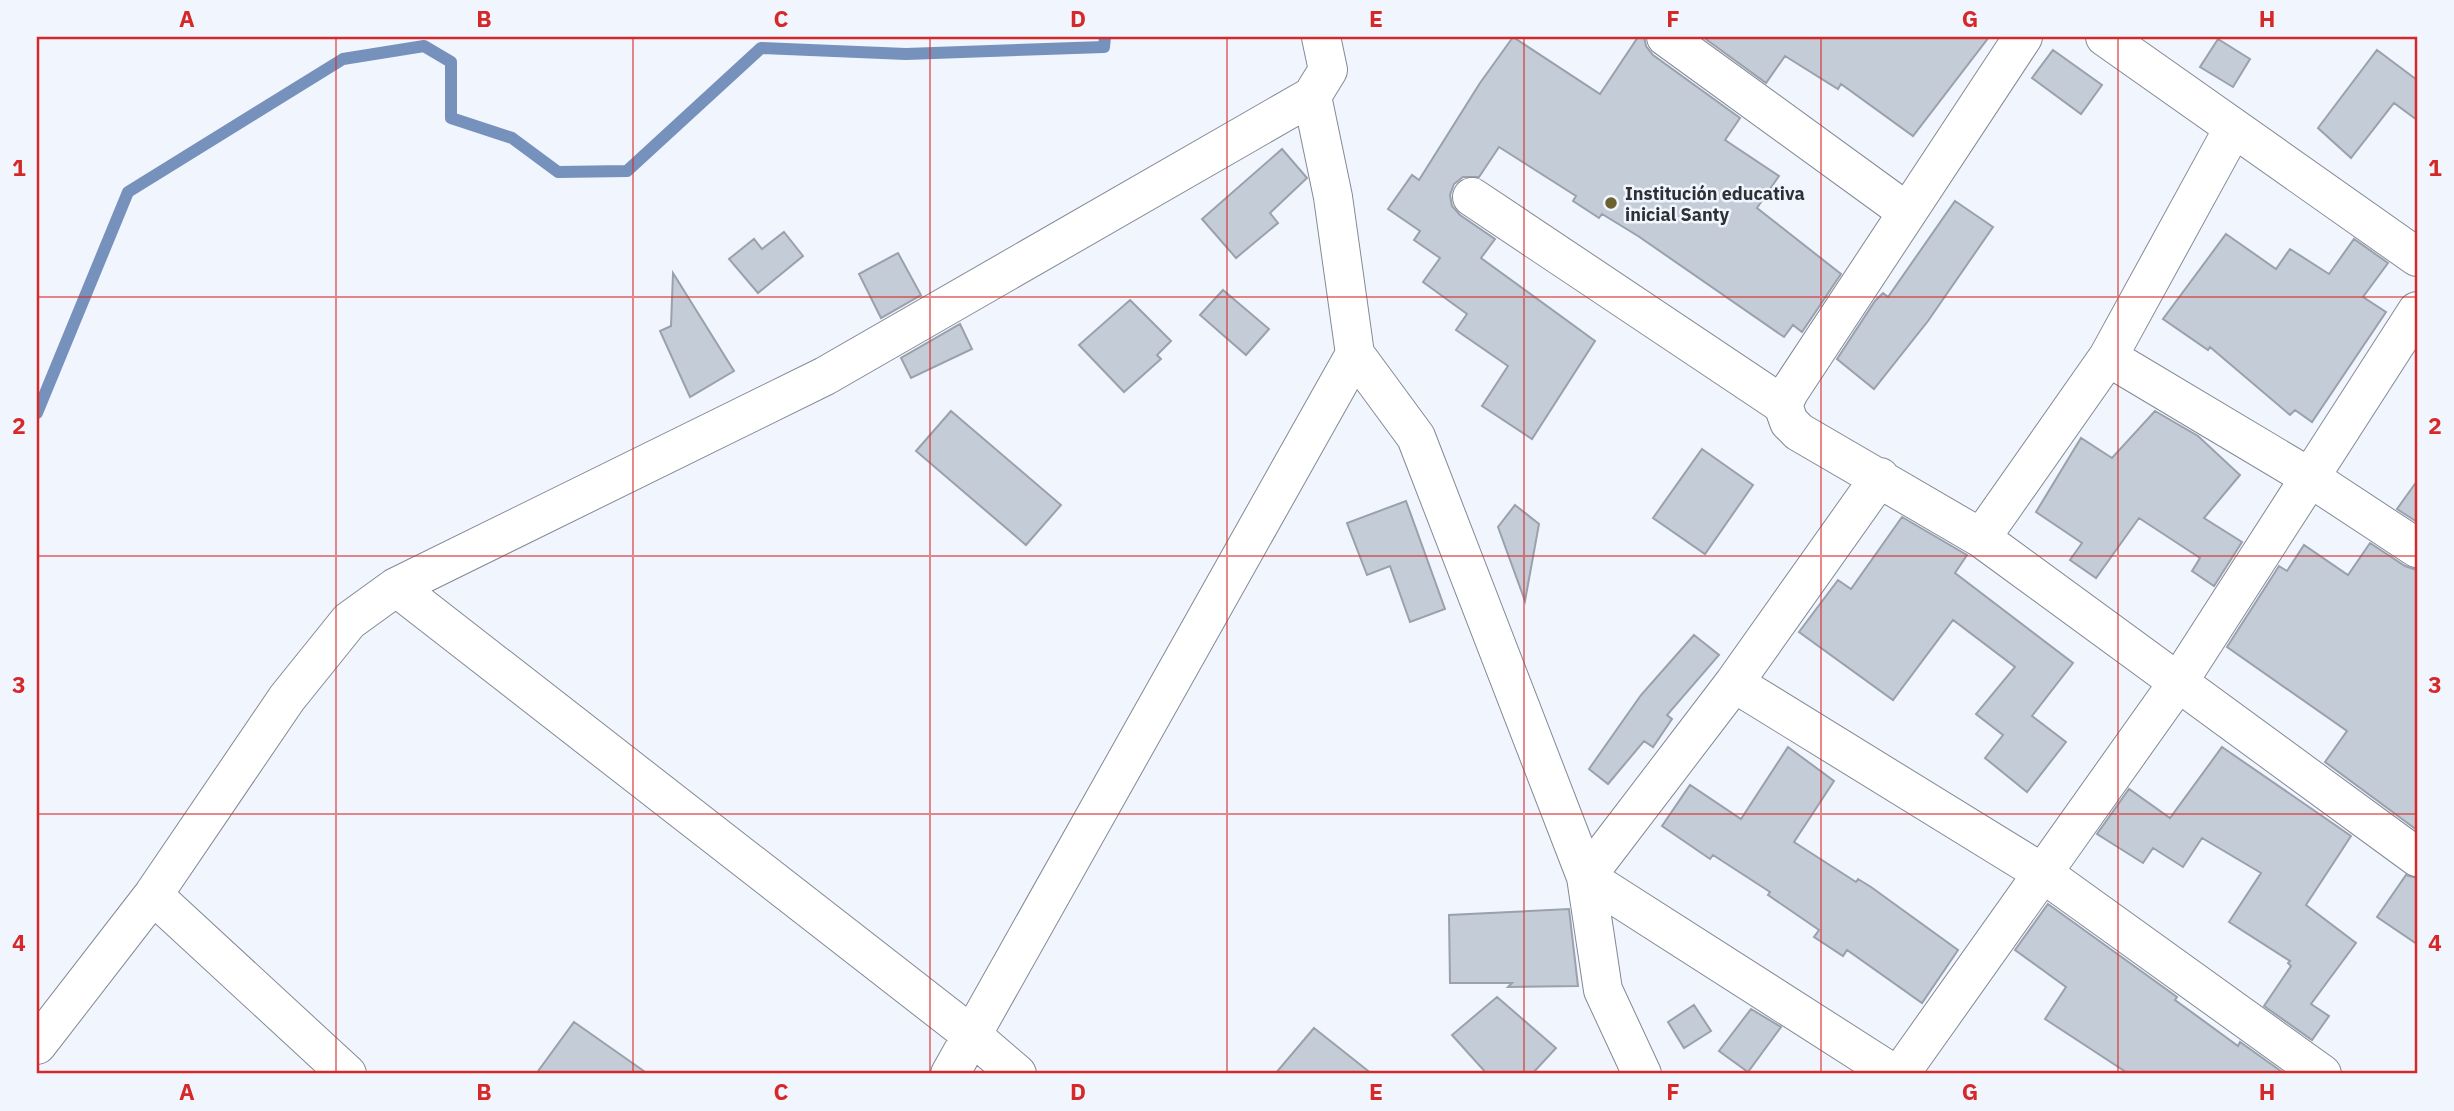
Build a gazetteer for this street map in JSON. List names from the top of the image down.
{
  "places": ["Institución educativa inicial Santy"],
  "grid": {
    "columns": [
      "A",
      "B",
      "C",
      "D",
      "E",
      "F",
      "G",
      "H"
    ],
    "rows": [
      "1",
      "2",
      "3",
      "4"
    ]
  }
}
